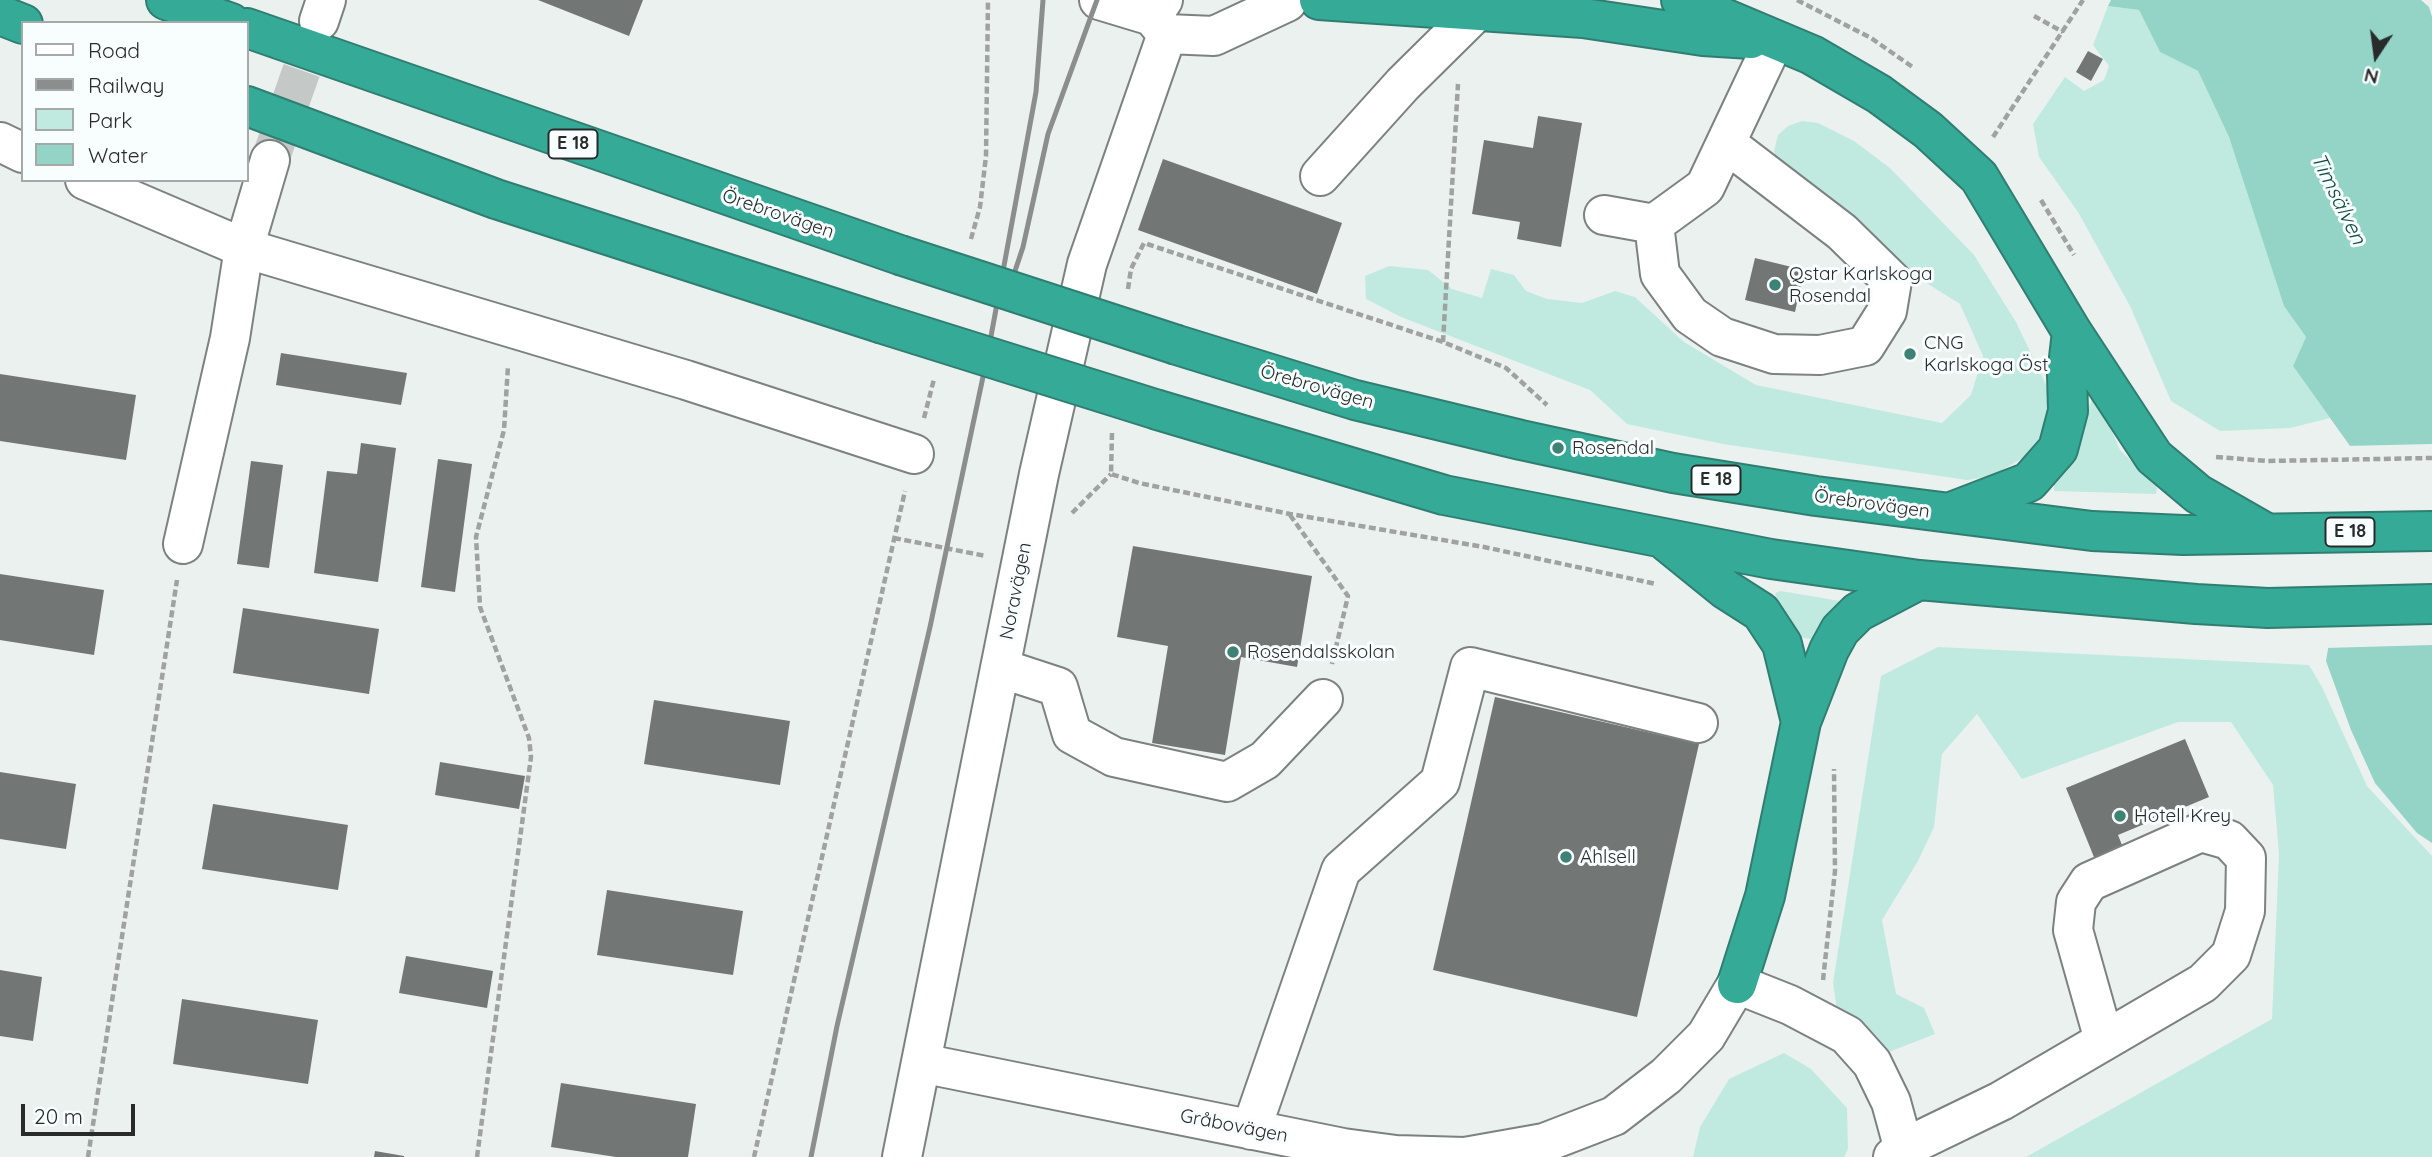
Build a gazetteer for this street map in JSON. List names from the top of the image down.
{
  "streets": {
    "highway": ["E 18", "Örebrovägen"],
    "street": ["Noravägen", "Gråbovägen"]
  },
  "crossings": [
    ["Noravägen", "Gråbovägen"]
  ],
  "water": ["Timsälven"],
  "places": [
    "Qstar Karlskoga Rosendal",
    "CNG Karlskoga Öst",
    "Rosendal",
    "Rosendalsskolan",
    "Hotell Krey",
    "Ahlsell"
  ],
  "legend": [
    "Road",
    "Railway",
    "Park",
    "Water"
  ],
  "scale_bar": "20 m",
  "north": "bottom"
}
